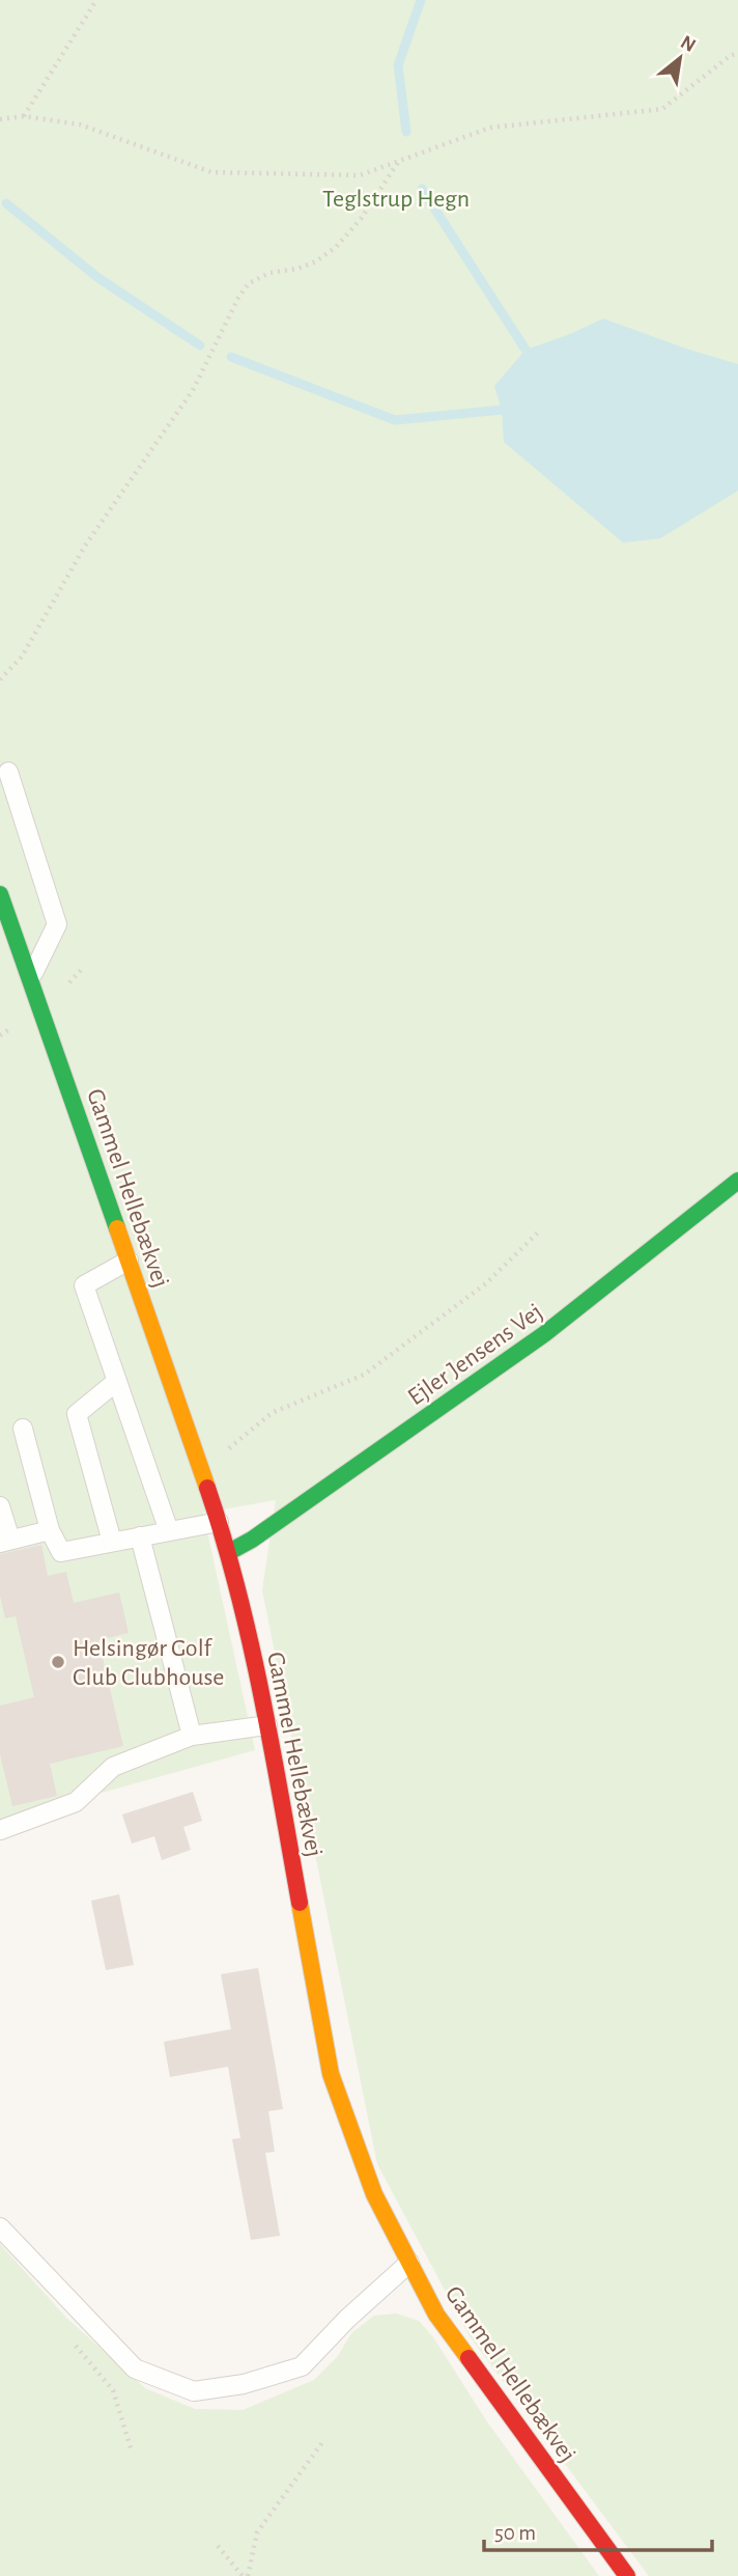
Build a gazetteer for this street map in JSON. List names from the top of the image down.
{
  "streets": {
    "street": ["Gammel Hellebækvej", "Ejler Jensens Vej"]
  },
  "crossings": [
    ["Gammel Hellebækvej", "Ejler Jensens Vej"]
  ],
  "parks": ["Teglstrup Hegn"],
  "places": ["Helsingør Golf Club Clubhouse"],
  "scale_bar": "50 m",
  "north": "top right"
}
